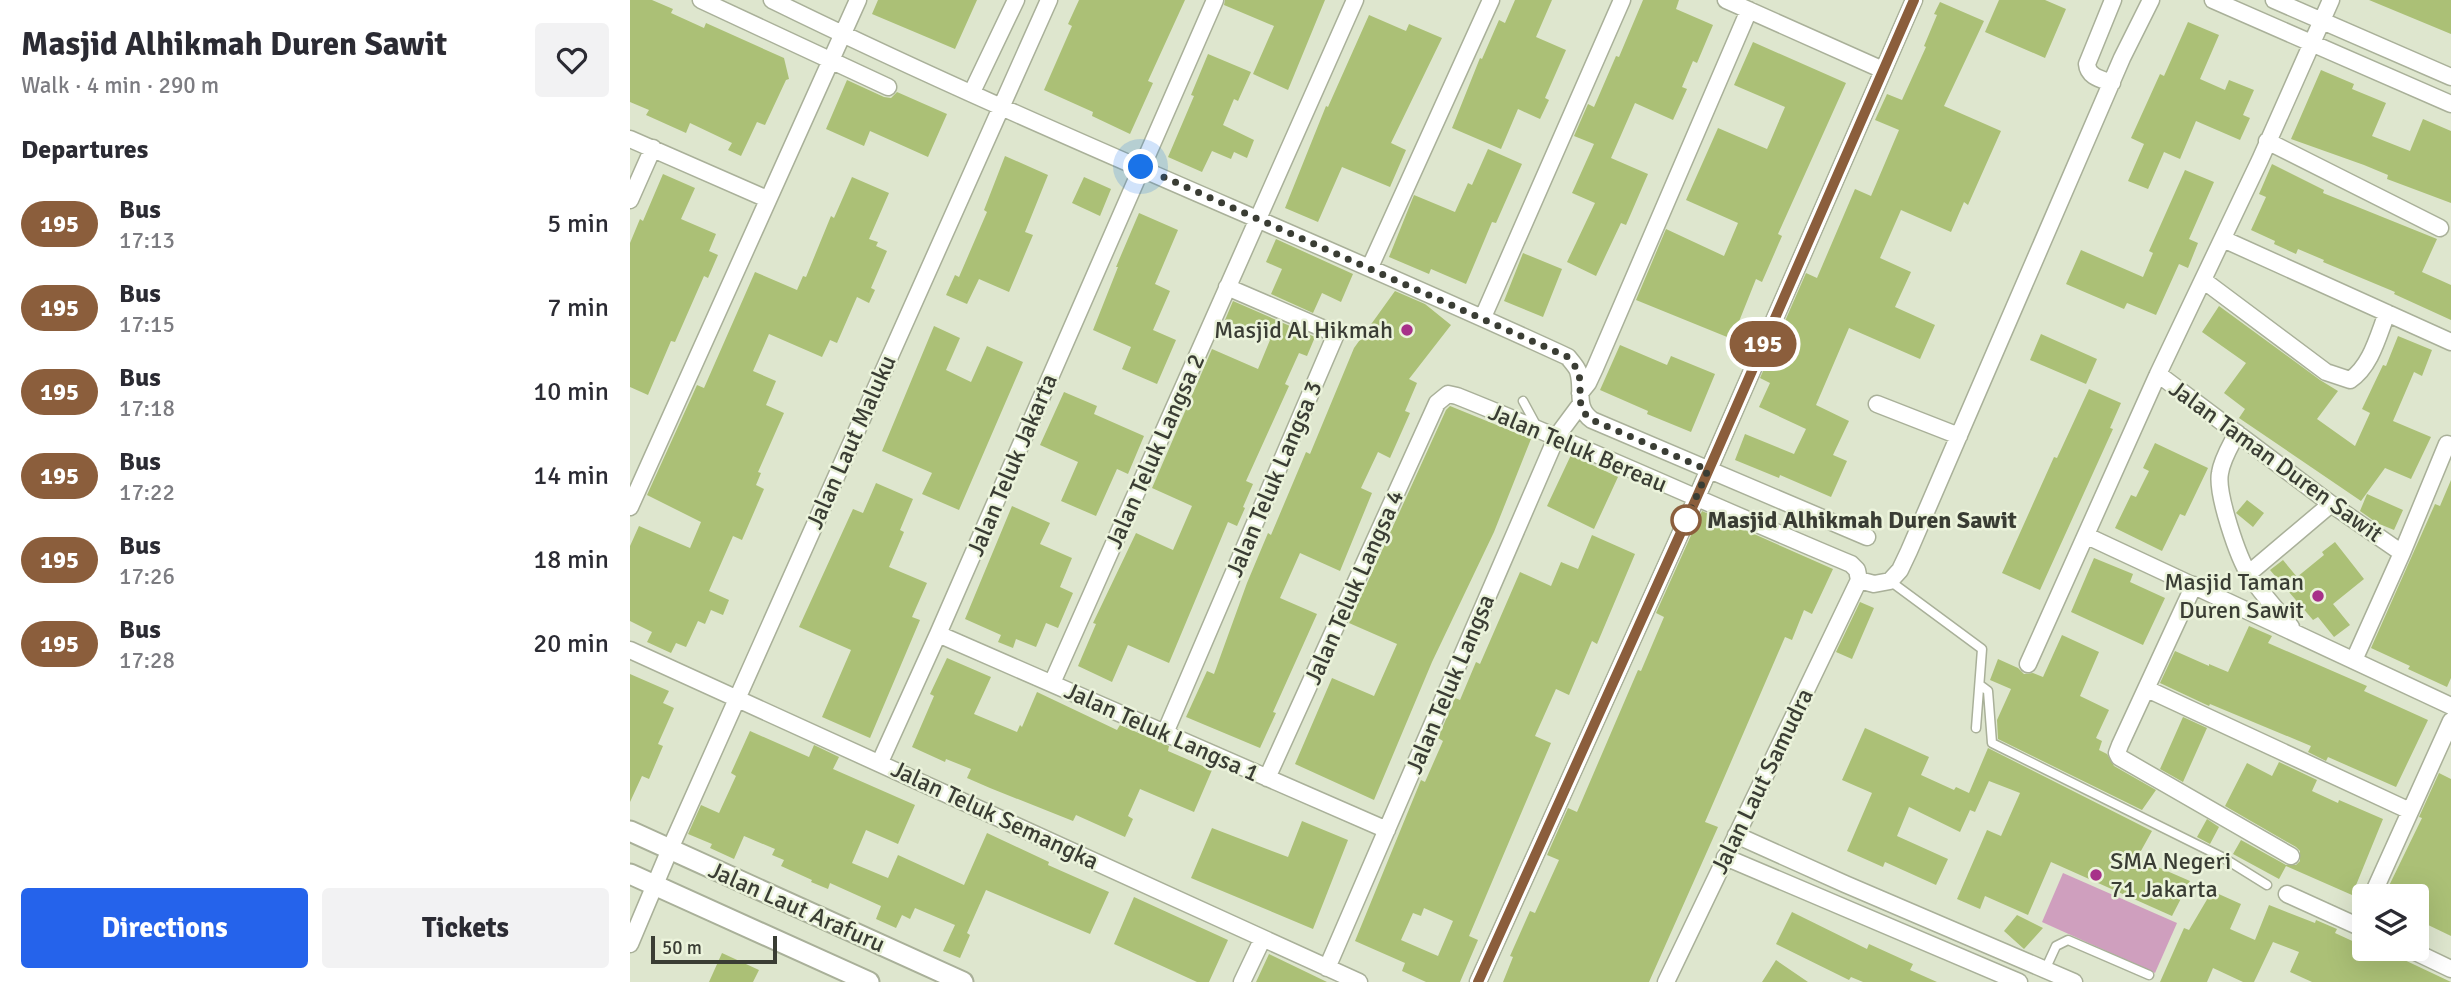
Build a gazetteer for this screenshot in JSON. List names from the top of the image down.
{
  "streets": {
    "street": [
      "Jalan Laut Maluku",
      "Jalan Teluk Bereau",
      "Jalan Teluk Langsa 2",
      "Jalan Taman Duren Sawit",
      "Jalan Teluk Jakarta",
      "Jalan Teluk Langsa 3",
      "Jalan Teluk Langsa 4",
      "Jalan Teluk Langsa",
      "Jalan Teluk Langsa 1",
      "Jalan Laut Samudra",
      "Jalan Teluk Semangka",
      "Jalan Laut Arafuru"
    ]
  },
  "crossings": [
    ["Jalan Laut Maluku", "Jalan Teluk Semangka"],
    ["Jalan Laut Maluku", "Jalan Laut Arafuru"],
    ["Jalan Teluk Bereau", "Jalan Teluk Langsa 4"],
    ["Jalan Teluk Bereau", "Jalan Teluk Langsa"],
    ["Jalan Teluk Bereau", "Jalan Laut Samudra"],
    ["Jalan Teluk Langsa 2", "Jalan Teluk Langsa 3"],
    ["Jalan Teluk Langsa 2", "Jalan Teluk Langsa 1"],
    ["Jalan Teluk Jakarta", "Jalan Teluk Langsa 1"],
    ["Jalan Teluk Jakarta", "Jalan Teluk Semangka"],
    ["Jalan Teluk Langsa 3", "Jalan Teluk Langsa 1"],
    ["Jalan Teluk Langsa 4", "Jalan Teluk Langsa 1"],
    ["Jalan Teluk Langsa", "Jalan Teluk Langsa 1"],
    ["Jalan Teluk Langsa", "Jalan Teluk Semangka"]
  ],
  "places": [
    "Masjid Al Hikmah",
    "Masjid Alhikmah Duren Sawit",
    "Masjid Taman Duren Sawit",
    "SMA Negeri 71 Jakarta"
  ],
  "lines": ["bus line 195"],
  "scale_bar": "50 m",
  "page": {
    "heading": [
      ["Masjid Alhikmah Duren Sawit", "Walk · 4 min · 290 m"],
      "Departures"
    ],
    "on_map": "195",
    "list": [
      {
        "mark": "195",
        "name": "Bus",
        "note": "17:13",
        "value": "5 min"
      },
      {
        "mark": "195",
        "name": "Bus",
        "note": "17:15",
        "value": "7 min"
      },
      {
        "mark": "195",
        "name": "Bus",
        "note": "17:18",
        "value": "10 min"
      },
      {
        "mark": "195",
        "name": "Bus",
        "note": "17:22",
        "value": "14 min"
      },
      {
        "mark": "195",
        "name": "Bus",
        "note": "17:26",
        "value": "18 min"
      },
      {
        "mark": "195",
        "name": "Bus",
        "note": "17:28",
        "value": "20 min"
      }
    ],
    "buttons": ["Directions", "Tickets"],
    "scale": "50 m"
  }
}
